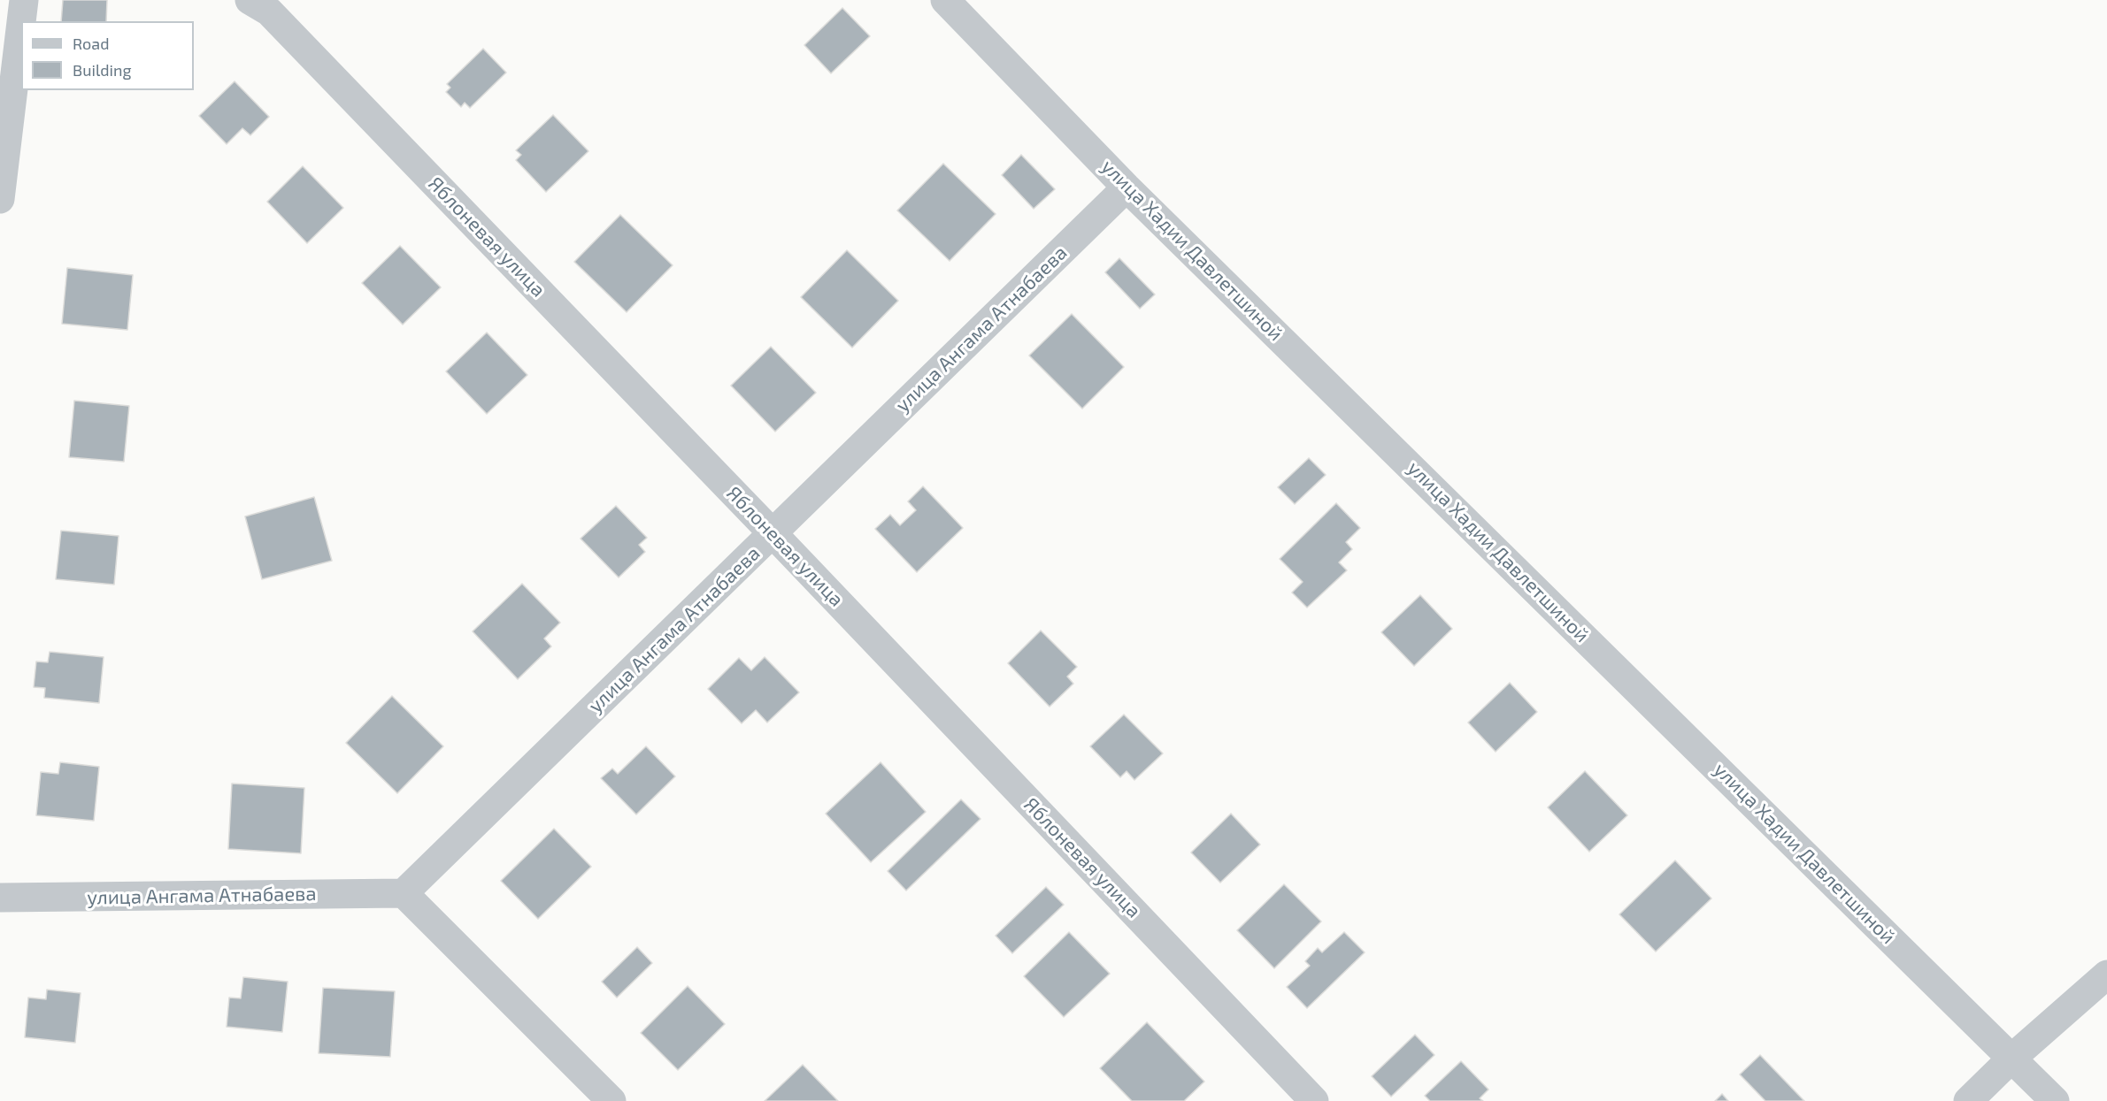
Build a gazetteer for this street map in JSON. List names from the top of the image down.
{
  "streets": {
    "street": ["Яблоневая улица", "улица Хадии Давлетшиной", "улица Ангама Атнабаева"]
  },
  "crossings": [
    ["Яблоневая улица", "улица Ангама Атнабаева"],
    ["улица Хадии Давлетшиной", "улица Ангама Атнабаева"]
  ],
  "legend": ["Road", "Building"]
}
